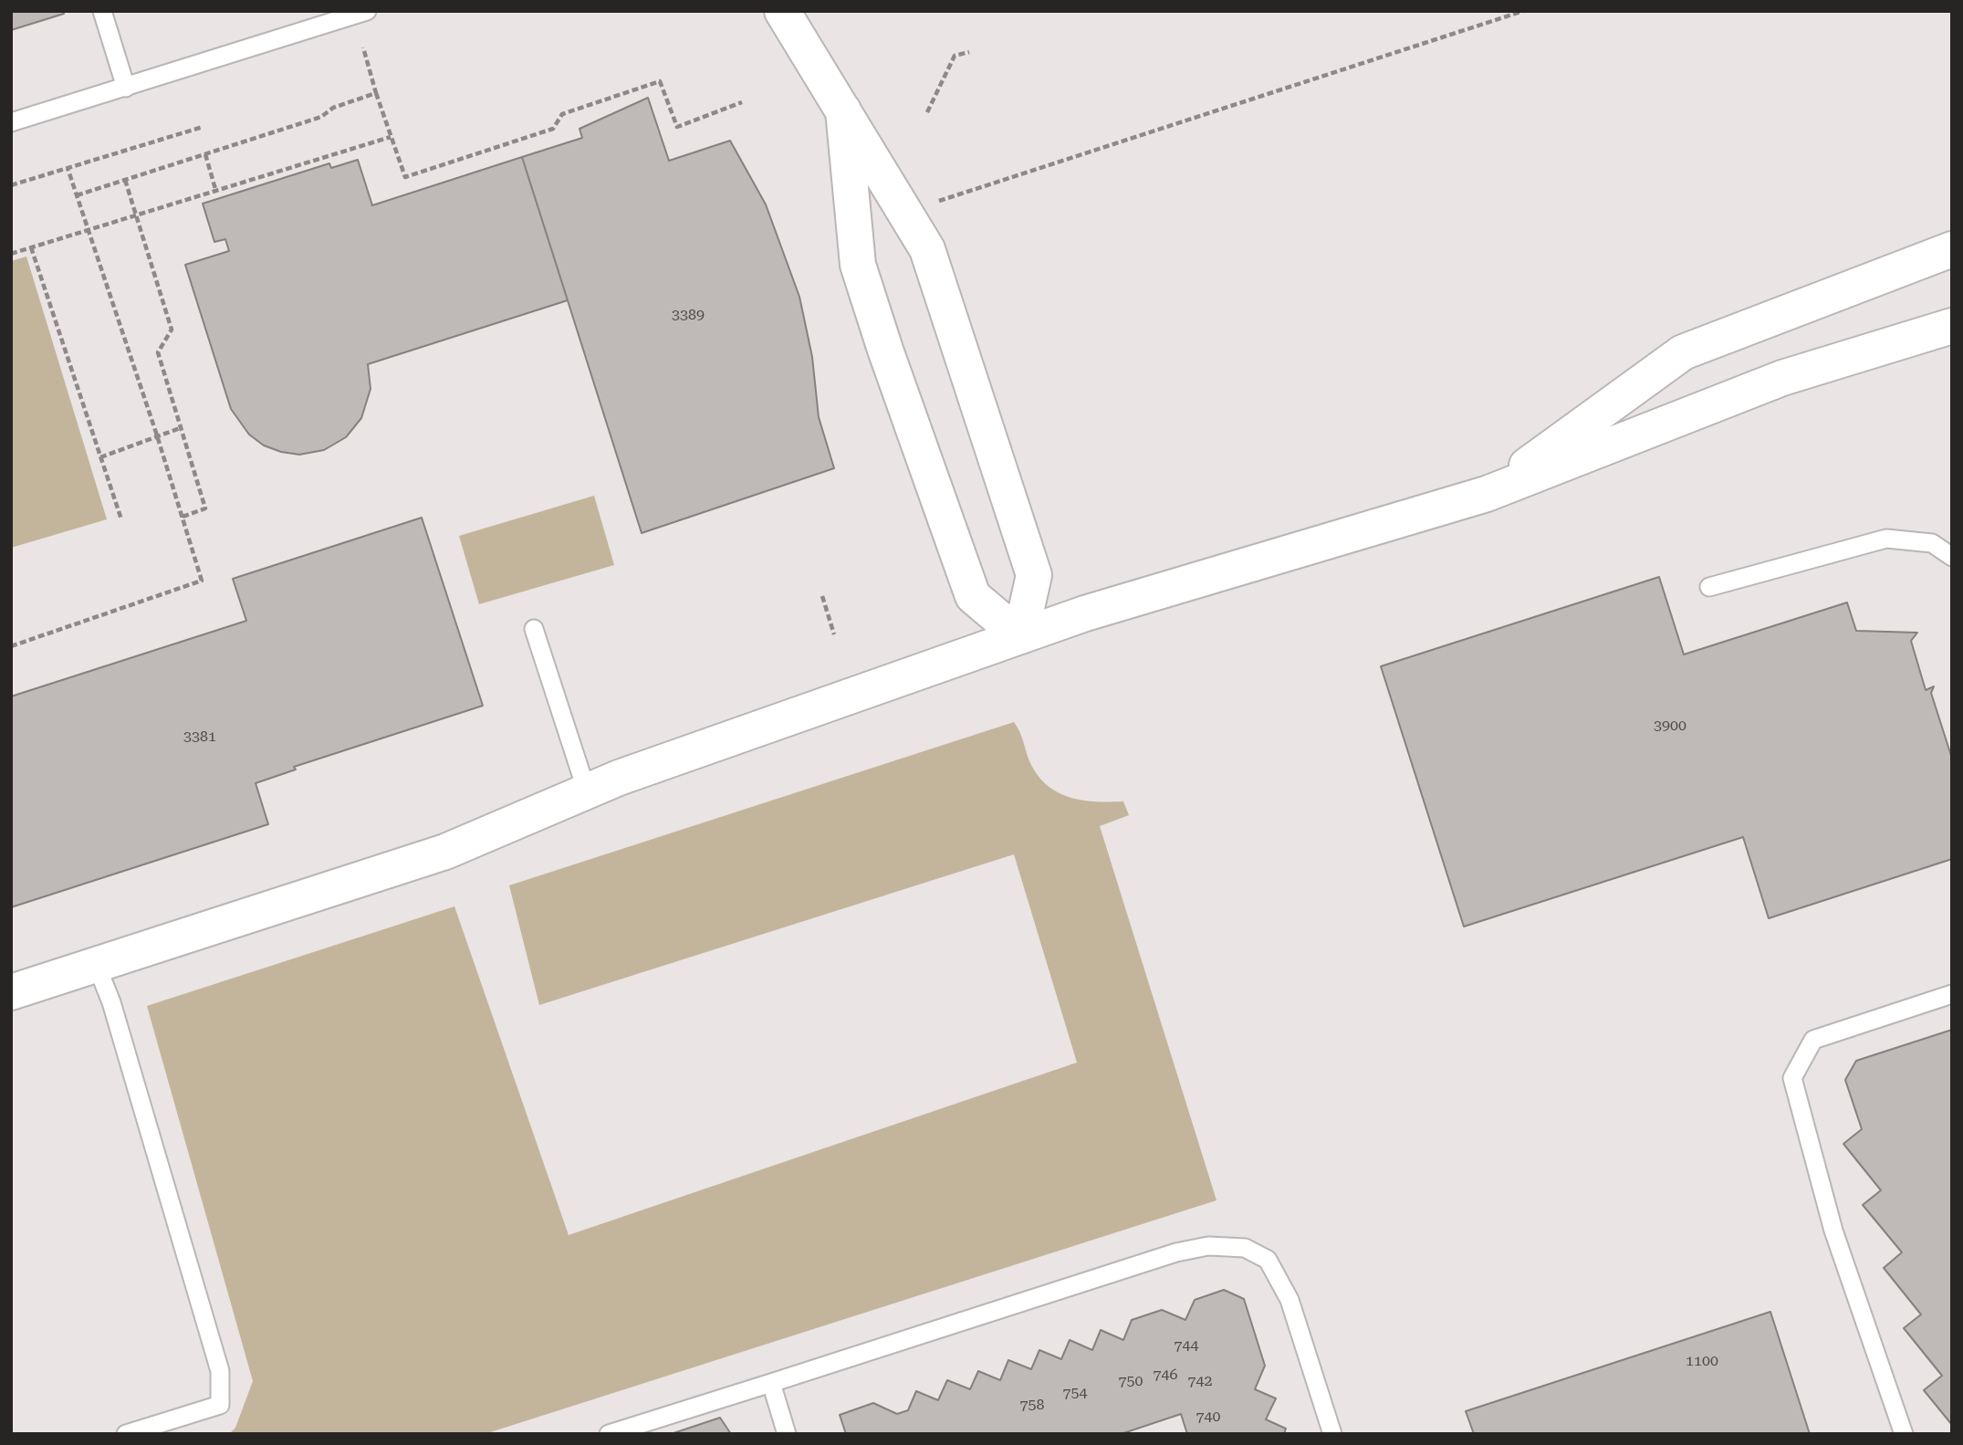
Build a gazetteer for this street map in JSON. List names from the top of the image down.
{
  "house_numbers": [
    "3389",
    "3900",
    "3381",
    "744",
    "1100",
    "746",
    "750",
    "742",
    "754",
    "758",
    "740"
  ]
}
